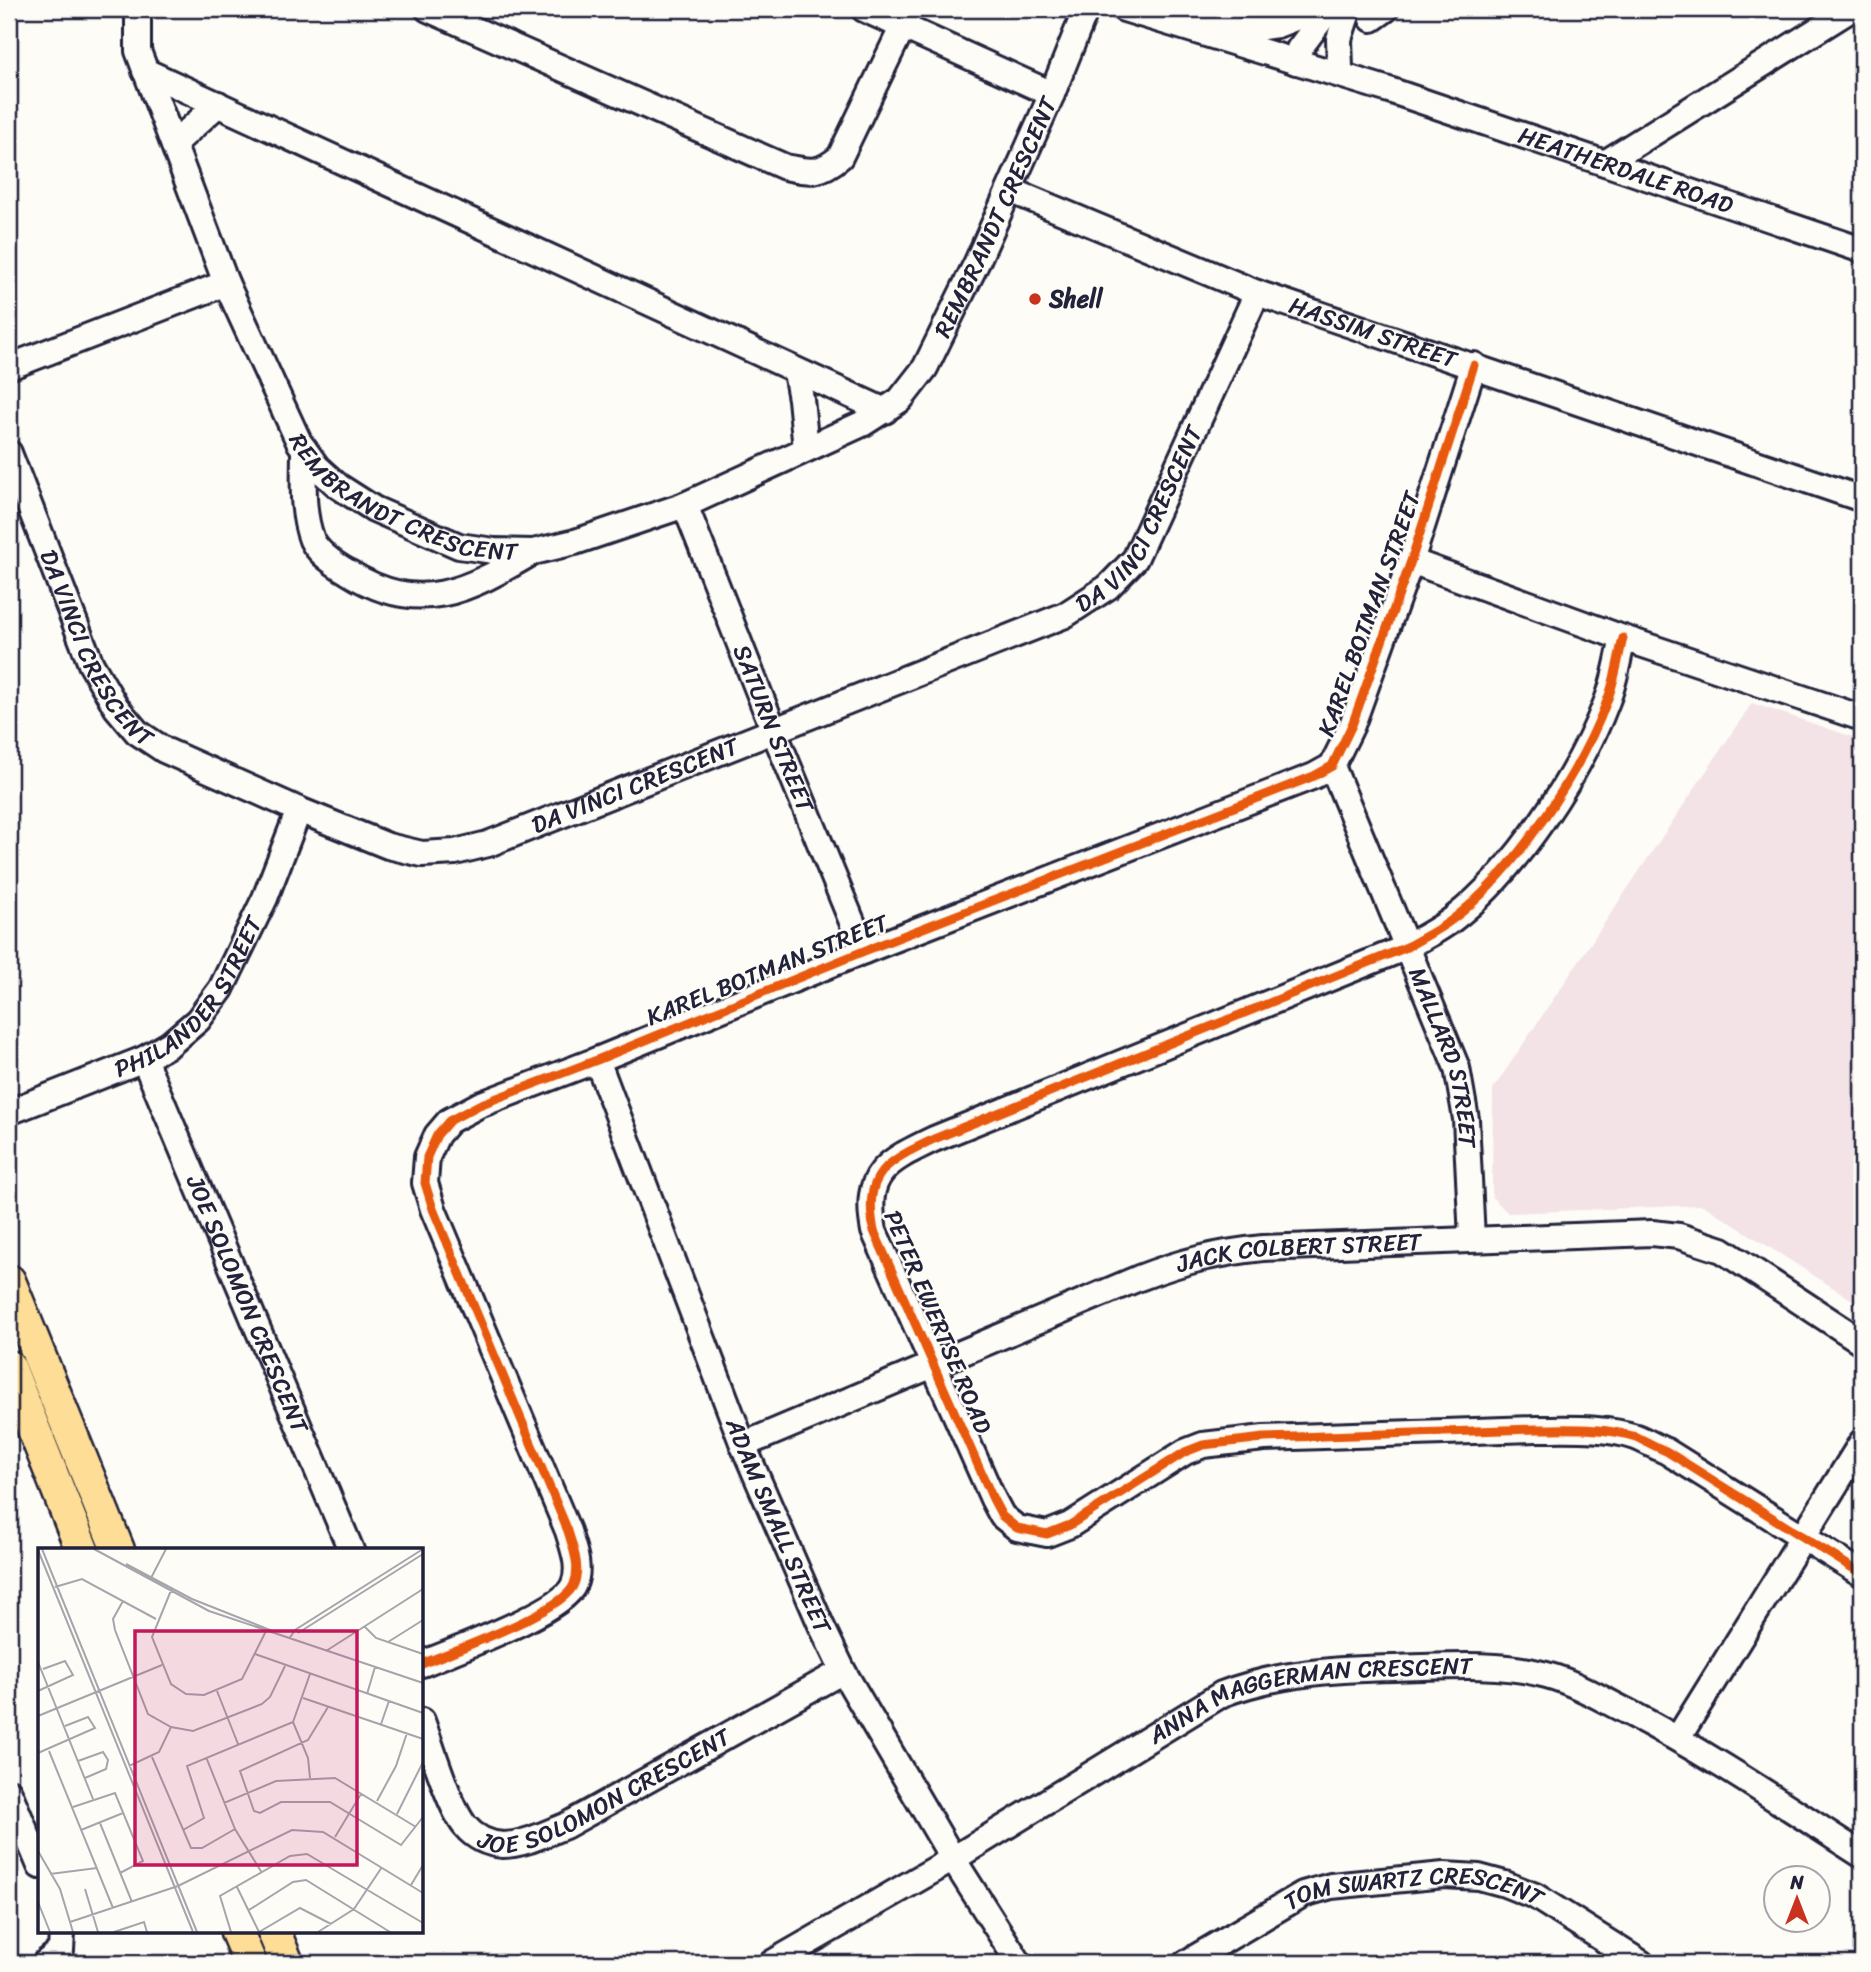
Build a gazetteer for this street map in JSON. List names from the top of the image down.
{
  "streets": {
    "street": [
      "HEATHERDALE ROAD",
      "REMBRANDT CRESCENT",
      "HASSIM STREET",
      "DA VINCI CRESCENT",
      "KAREL BOTMAN STREET",
      "SATURN STREET",
      "PHILANDER STREET",
      "MALLARD STREET",
      "JACK COLBERT STREET",
      "JOE SOLOMON CRESCENT",
      "PETER EWERTSE ROAD",
      "ADAM SMALL STREET",
      "ANNA MAGGERMAN CRESCENT",
      "TOM SWARTZ CRESCENT"
    ]
  },
  "crossings": [
    ["REMBRANDT CRESCENT", "HASSIM STREET"],
    ["REMBRANDT CRESCENT", "SATURN STREET"],
    ["HASSIM STREET", "DA VINCI CRESCENT"],
    ["HASSIM STREET", "KAREL BOTMAN STREET"],
    ["DA VINCI CRESCENT", "SATURN STREET"],
    ["DA VINCI CRESCENT", "PHILANDER STREET"],
    ["KAREL BOTMAN STREET", "SATURN STREET"],
    ["KAREL BOTMAN STREET", "MALLARD STREET"],
    ["KAREL BOTMAN STREET", "ADAM SMALL STREET"],
    ["PHILANDER STREET", "JOE SOLOMON CRESCENT"],
    ["MALLARD STREET", "JACK COLBERT STREET"],
    ["MALLARD STREET", "PETER EWERTSE ROAD"],
    ["JACK COLBERT STREET", "PETER EWERTSE ROAD"],
    ["JACK COLBERT STREET", "ADAM SMALL STREET"],
    ["JOE SOLOMON CRESCENT", "ADAM SMALL STREET"],
    ["ADAM SMALL STREET", "ANNA MAGGERMAN CRESCENT"]
  ],
  "places": ["Shell"],
  "north": "top"
}
